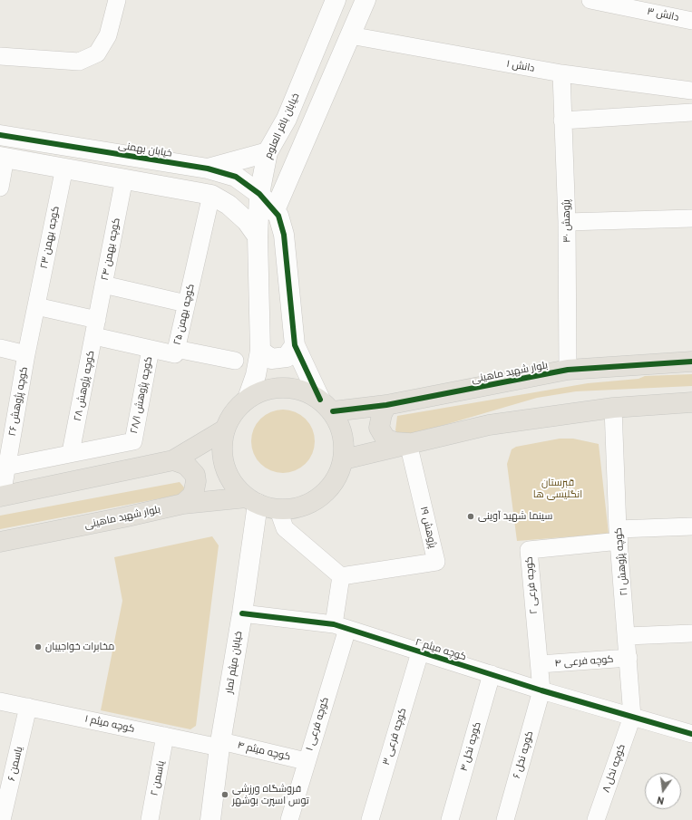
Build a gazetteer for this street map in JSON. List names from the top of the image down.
{
  "streets": {
    "main road": ["بلوار شهید ماهینی"],
    "street": [
      "دانش ۳",
      "دانش ۱",
      "خیابان باقر العلوم",
      "خیابان بهمنی",
      "پژوهش ۳۰",
      "کوجه بهمن ۲۳",
      "کوچه بهمن ۲۴",
      "کوچه بهمن ۲۵",
      "کوچه پژوهش ۲۸",
      "کوچه پژوهش ۲۸/۱",
      "کوچه پژوهش ۲۶",
      "پژوهش ۱۹",
      "کوچه پژوهش ۲۱",
      "کوچه فرعی ۲",
      "کوچه میثم ۲",
      "کوچه فرعی ۴",
      "خیابان میثم تمار",
      "کوچه میثم ۱",
      "کوچه فرعی ۱",
      "کوچه فرعی ۳",
      "کوچه نخل ۴",
      "کوچه میثم ۴",
      "کوچه نخل ۶",
      "یاسمن ۶",
      "کوچه نخل ۸",
      "یاسمن ۲"
    ]
  },
  "crossings": [
    ["دانش ۱", "پژوهش ۳۰"],
    ["خیابان باقر العلوم", "خیابان بهمنی"],
    ["خیابان باقر العلوم", "بلوار شهید ماهینی"],
    ["خیابان باقر العلوم", "خیابان میثم تمار"],
    ["خیابان بهمنی", "بلوار شهید ماهینی"],
    ["خیابان بهمنی", "خیابان میثم تمار"],
    ["پژوهش ۳۰", "بلوار شهید ماهینی"],
    ["کوجه بهمن ۲۳", "کوچه بهمن ۲۵"],
    ["کوجه بهمن ۲۳", "کوچه پژوهش ۲۶"],
    ["کوچه بهمن ۲۴", "کوچه بهمن ۲۵"],
    ["کوچه بهمن ۲۴", "کوچه پژوهش ۲۸"],
    ["کوچه بهمن ۲۵", "کوچه پژوهش ۲۸"],
    ["کوچه بهمن ۲۵", "کوچه پژوهش ۲۸/۱"],
    ["کوچه بهمن ۲۵", "کوچه پژوهش ۲۶"],
    ["بلوار شهید ماهینی", "خیابان میثم تمار"],
    ["کوچه پژوهش ۲۸", "کوچه پژوهش ۲۸/۱"],
    ["پژوهش ۱۹", "کوچه فرعی ۱"],
    ["کوچه پژوهش ۲۱", "کوچه فرعی ۲"],
    ["کوچه پژوهش ۲۱", "کوچه میثم ۲"],
    ["کوچه پژوهش ۲۱", "کوچه فرعی ۴"],
    ["کوچه پژوهش ۲۱", "کوچه نخل ۸"],
    ["کوچه فرعی ۲", "کوچه میثم ۲"],
    ["کوچه فرعی ۲", "کوچه فرعی ۴"],
    ["کوچه فرعی ۲", "کوچه نخل ۶"],
    ["کوچه میثم ۲", "خیابان میثم تمار"],
    ["کوچه میثم ۲", "کوچه فرعی ۱"],
    ["کوچه میثم ۲", "کوچه فرعی ۳"],
    ["کوچه میثم ۲", "کوچه نخل ۴"],
    ["کوچه میثم ۲", "کوچه نخل ۶"],
    ["کوچه میثم ۲", "کوچه نخل ۸"],
    ["خیابان میثم تمار", "کوچه میثم ۱"],
    ["خیابان میثم تمار", "کوچه میثم ۴"],
    ["کوچه میثم ۱", "کوچه میثم ۴"],
    ["کوچه میثم ۱", "یاسمن ۶"],
    ["کوچه میثم ۱", "یاسمن ۲"],
    ["کوچه فرعی ۱", "کوچه میثم ۴"]
  ],
  "parks": ["قبرستان انگلیسی ها"],
  "places": ["سینما شهید آوینی", "مخابرات خواجییان", "فروشگاه ورزشی توس اسپرت بوشهر"],
  "north": "bottom"
}
